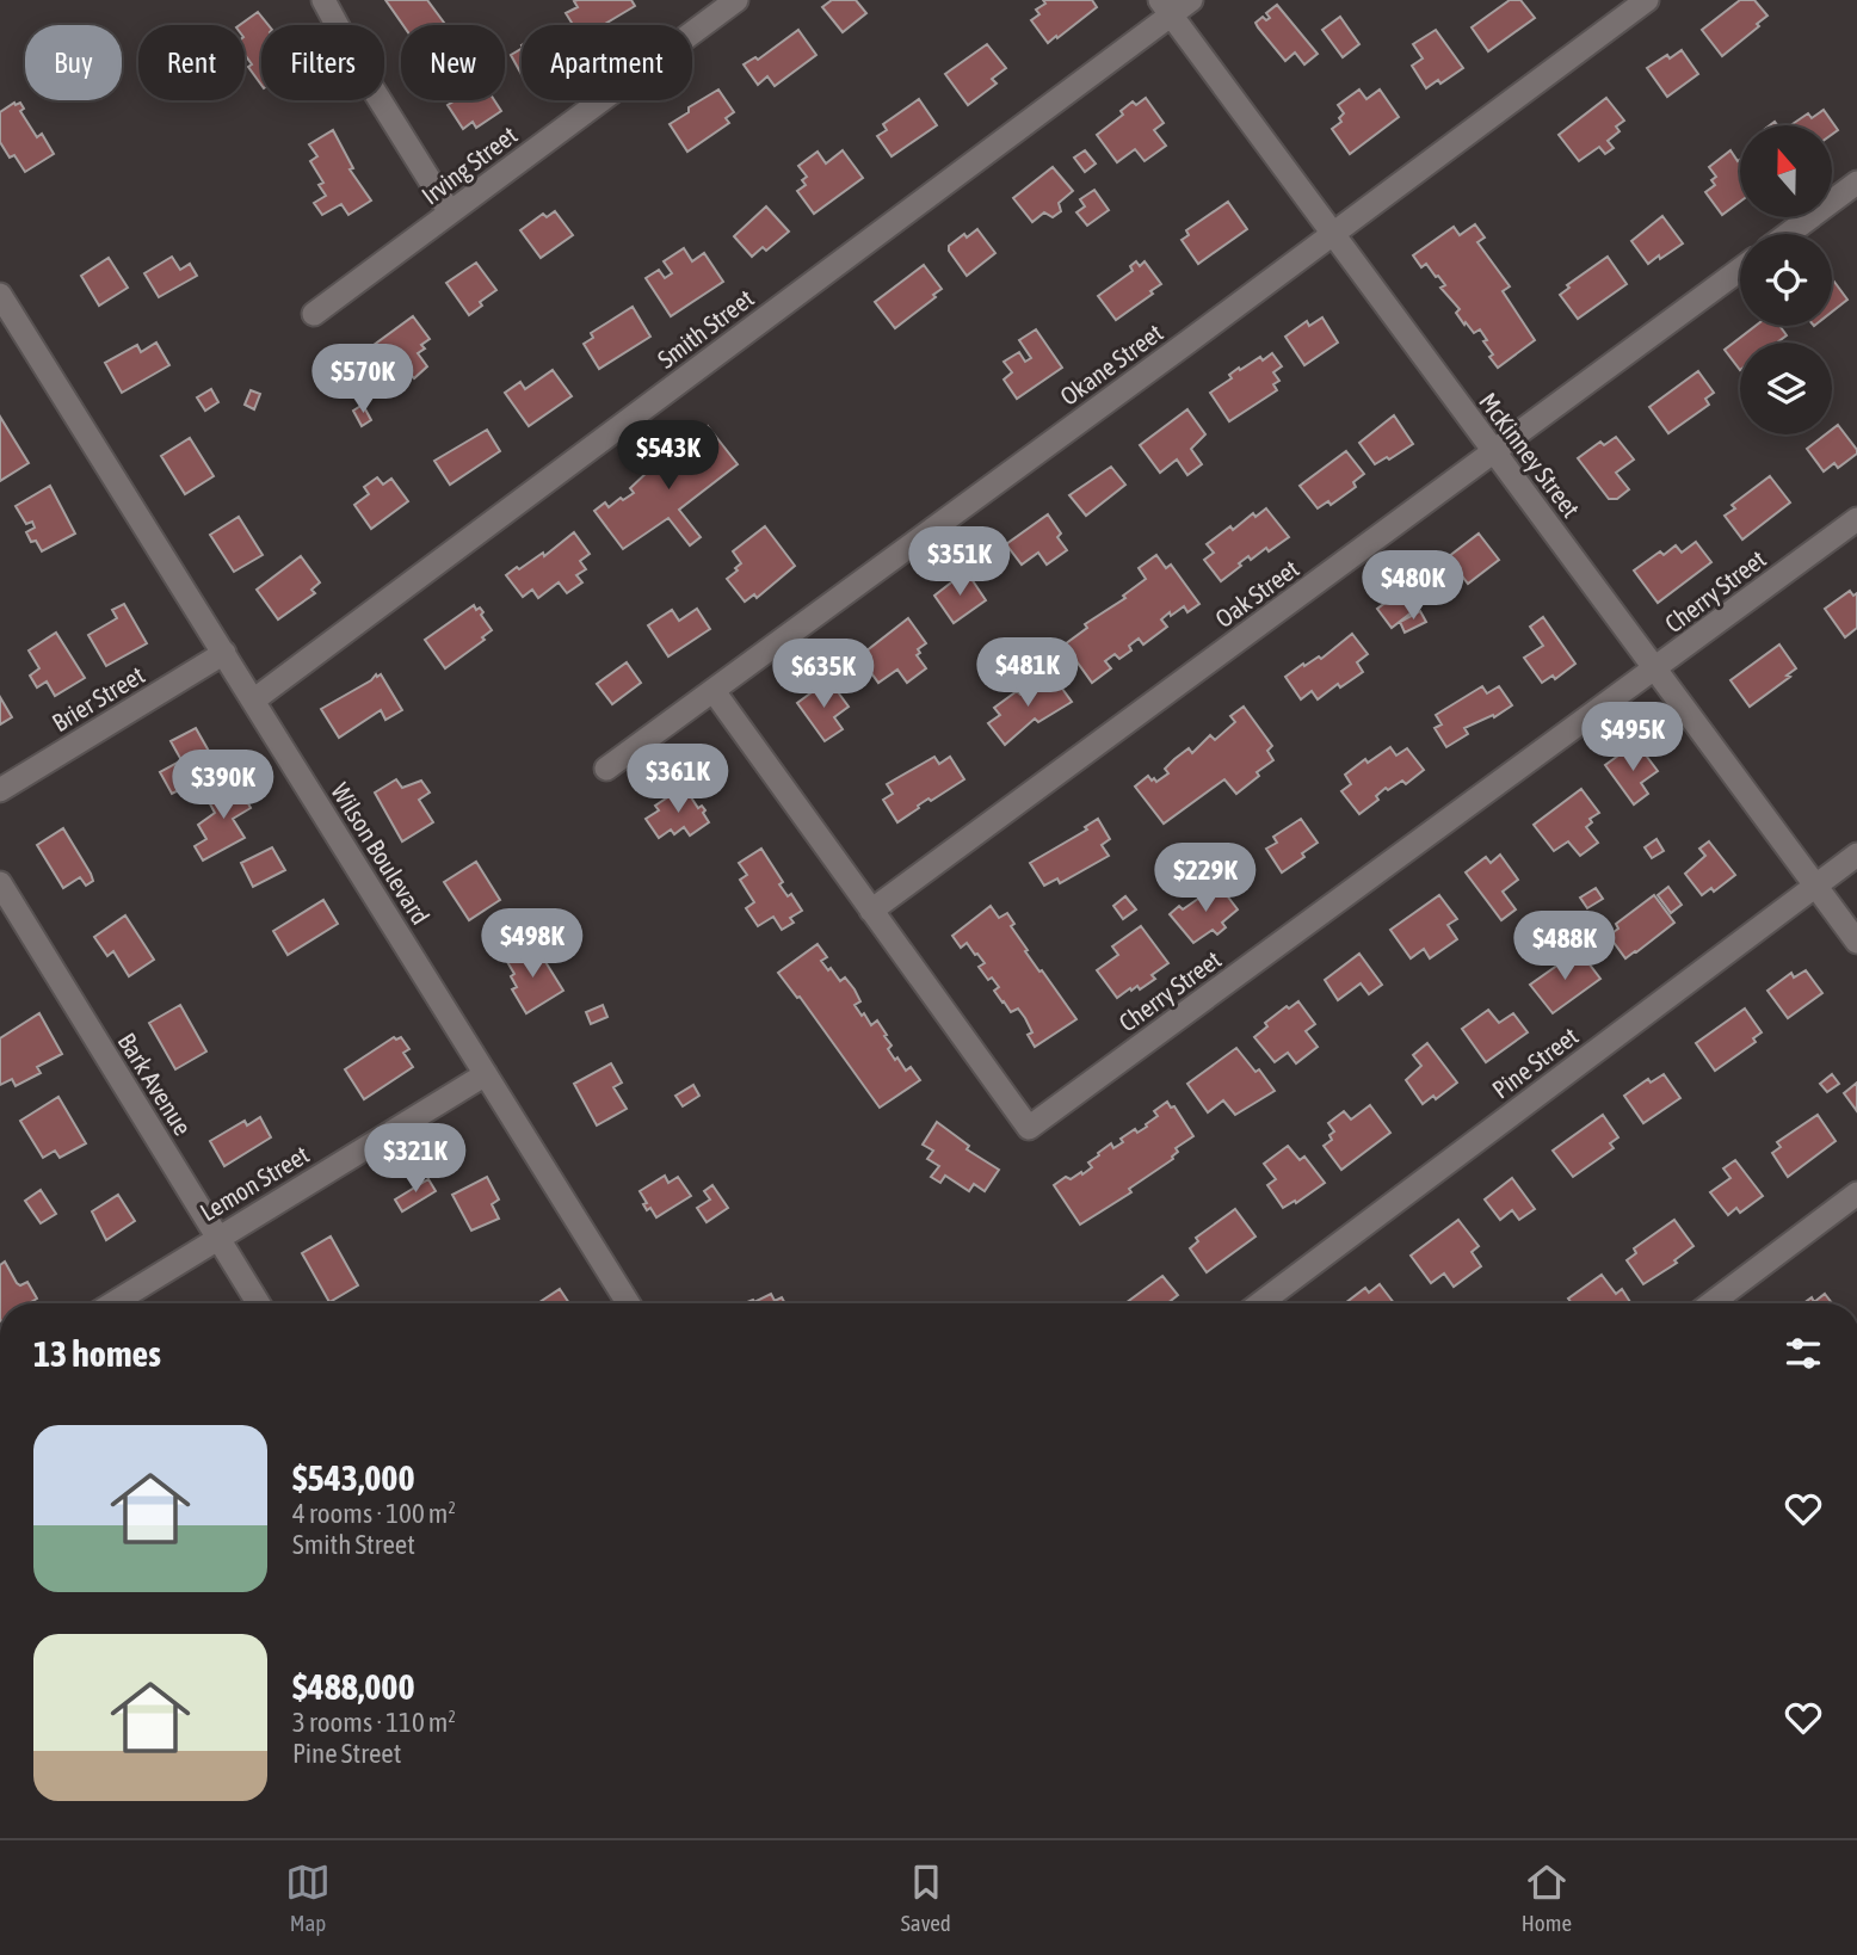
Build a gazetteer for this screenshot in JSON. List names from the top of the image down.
{
  "streets": {
    "street": [
      "Irving Street",
      "Smith Street",
      "Okane Street",
      "McKinney Street",
      "Cherry Street",
      "Oak Street",
      "Brier Street",
      "Wilson Boulevard",
      "Pine Street",
      "Bark Avenue",
      "Lemon Street"
    ]
  },
  "crossings": [
    ["Smith Street", "McKinney Street"],
    ["Smith Street", "Wilson Boulevard"],
    ["Okane Street", "McKinney Street"],
    ["Okane Street", "Cherry Street"],
    ["McKinney Street", "Cherry Street"],
    ["McKinney Street", "Oak Street"],
    ["McKinney Street", "Pine Street"],
    ["Cherry Street", "Oak Street"],
    ["Brier Street", "Wilson Boulevard"],
    ["Wilson Boulevard", "Lemon Street"],
    ["Bark Avenue", "Lemon Street"]
  ],
  "north": "top",
  "page": {
    "chip": [
      "Buy",
      "Rent",
      "Filters",
      "New",
      "Apartment"
    ],
    "price": [
      "$570K",
      "$543K",
      "$351K",
      "$480K",
      "$481K",
      "$635K",
      "$495K",
      "$361K",
      "$390K",
      "$229K",
      "$498K",
      "$488K",
      "$321K"
    ],
    "heading": "13 homes",
    "list": [
      {
        "name": "$543,000",
        "note": "4 rooms · 100 m² · Smith Street"
      },
      {
        "name": "$488,000",
        "note": "3 rooms · 110 m² · Pine Street"
      }
    ],
    "tabs": ["Map", "Saved", "Home"]
  }
}
